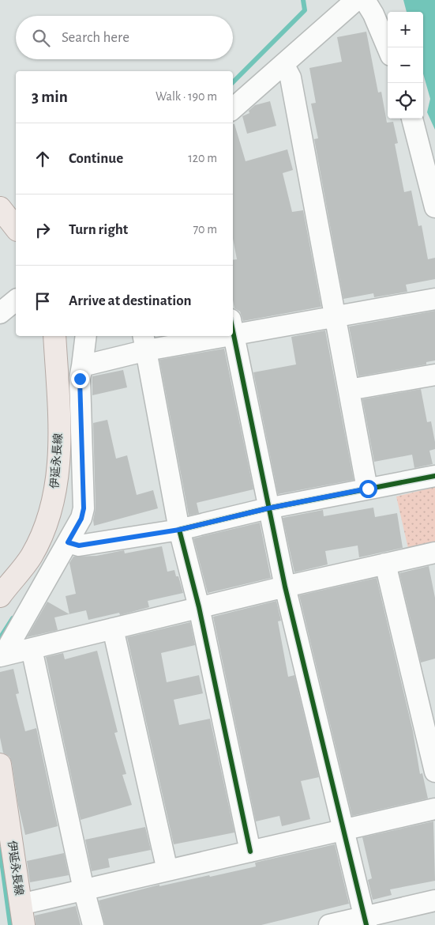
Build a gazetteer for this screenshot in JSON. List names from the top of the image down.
{
  "streets": {
    "main road": ["伊延永長線"]
  },
  "page": {
    "map_buttons": ["+", "−"],
    "search": "Search here",
    "heading": ["3 min", "Walk · 190 m"],
    "list": [
      ["Continue", "120 m"],
      ["Turn right", "70 m"],
      "Arrive at destination"
    ]
  }
}
